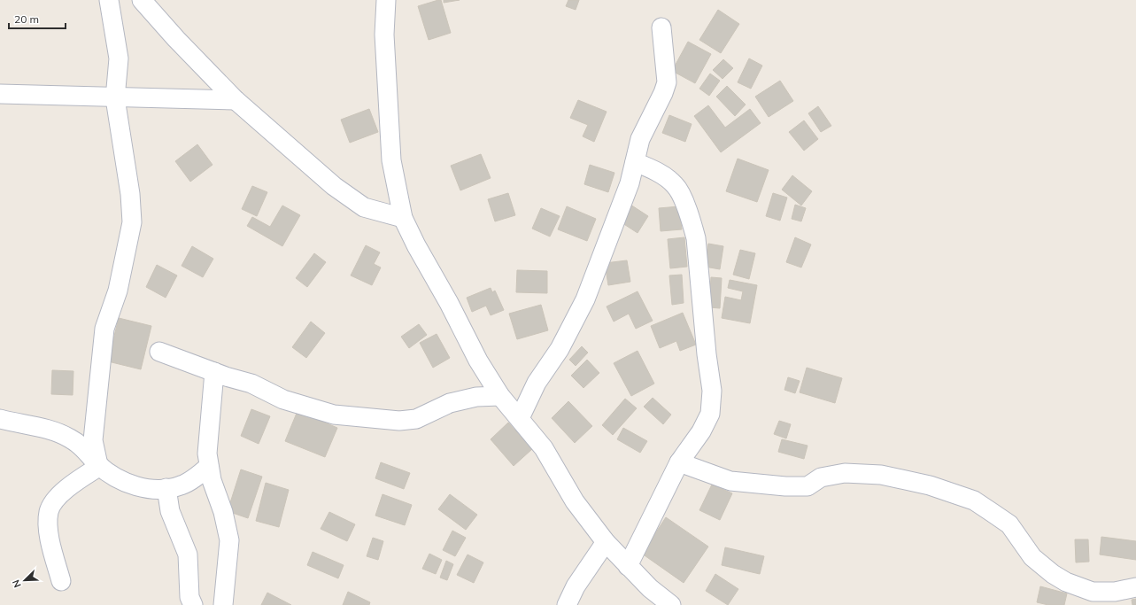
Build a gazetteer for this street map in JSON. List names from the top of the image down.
{
  "scale_bar": "20 m",
  "north": "bottom left"
}
